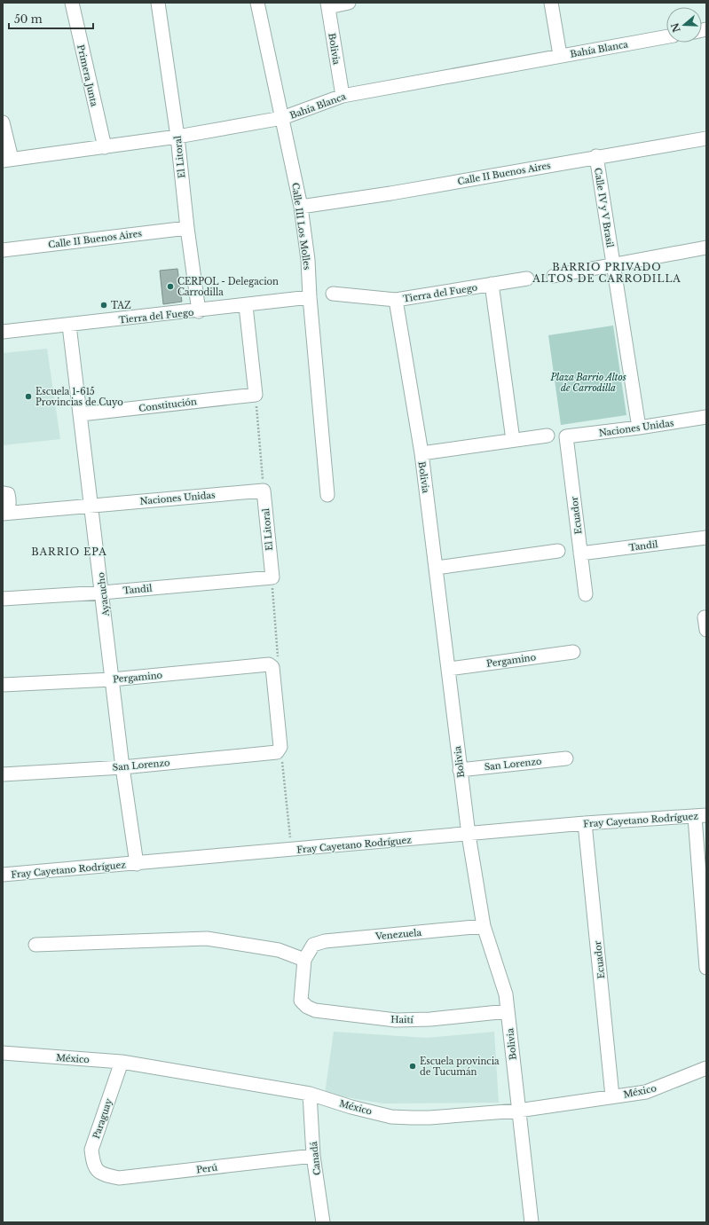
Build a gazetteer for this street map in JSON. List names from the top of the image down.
{
  "streets": {
    "street": [
      "Bolivia",
      "Bahía Blanca",
      "Primera Junta",
      "El Litoral",
      "Calle II Buenos Aires",
      "Calle IV y V Brasil",
      "Calle III Los Molles",
      "Tierra del Fuego",
      "Constitución",
      "Naciones Unidas",
      "Ecuador",
      "Tandil",
      "Ayacucho",
      "Pergamino",
      "San Lorenzo",
      "Fray Cayetano Rodríguez",
      "Venezuela",
      "Haití",
      "México",
      "Paraguay",
      "Canadá",
      "Perú"
    ]
  },
  "crossings": [
    ["Bolivia", "Bahía Blanca"],
    ["Bolivia", "Tierra del Fuego"],
    ["Bolivia", "Pergamino"],
    ["Bolivia", "San Lorenzo"],
    ["Bolivia", "Fray Cayetano Rodríguez"],
    ["Bolivia", "Venezuela"],
    ["Bolivia", "Haití"],
    ["Bolivia", "México"],
    ["Bahía Blanca", "Primera Junta"],
    ["Bahía Blanca", "El Litoral"],
    ["Bahía Blanca", "Calle III Los Molles"],
    ["El Litoral", "Calle II Buenos Aires"],
    ["El Litoral", "Tierra del Fuego"],
    ["El Litoral", "Naciones Unidas"],
    ["El Litoral", "Tandil"],
    ["Calle II Buenos Aires", "Calle IV y V Brasil"],
    ["Calle II Buenos Aires", "Calle III Los Molles"],
    ["Calle IV y V Brasil", "Naciones Unidas"],
    ["Calle III Los Molles", "Tierra del Fuego"],
    ["Tierra del Fuego", "Ayacucho"],
    ["Constitución", "Ayacucho"],
    ["Naciones Unidas", "Ecuador"],
    ["Naciones Unidas", "Ayacucho"],
    ["Ecuador", "Tandil"],
    ["Ecuador", "Fray Cayetano Rodríguez"],
    ["Ecuador", "México"],
    ["Tandil", "Ayacucho"],
    ["Ayacucho", "Pergamino"],
    ["Ayacucho", "San Lorenzo"],
    ["Ayacucho", "Fray Cayetano Rodríguez"],
    ["Venezuela", "Haití"],
    ["México", "Paraguay"],
    ["México", "Canadá"],
    ["Paraguay", "Perú"],
    ["Canadá", "Perú"]
  ],
  "districts": ["BARRIO PRIVADO ALTOS DE CARRODILLA", "BARRIO EPA"],
  "parks": ["Plaza Barrio Altos de Carrodilla"],
  "places": [
    "CERPOL - Delegacion Carrodilla",
    "TAZ",
    "Escuela 1-615 Provincias de Cuyo",
    "Escuela provincia de Tucumán"
  ],
  "scale_bar": "50 m",
  "north": "left"
}
